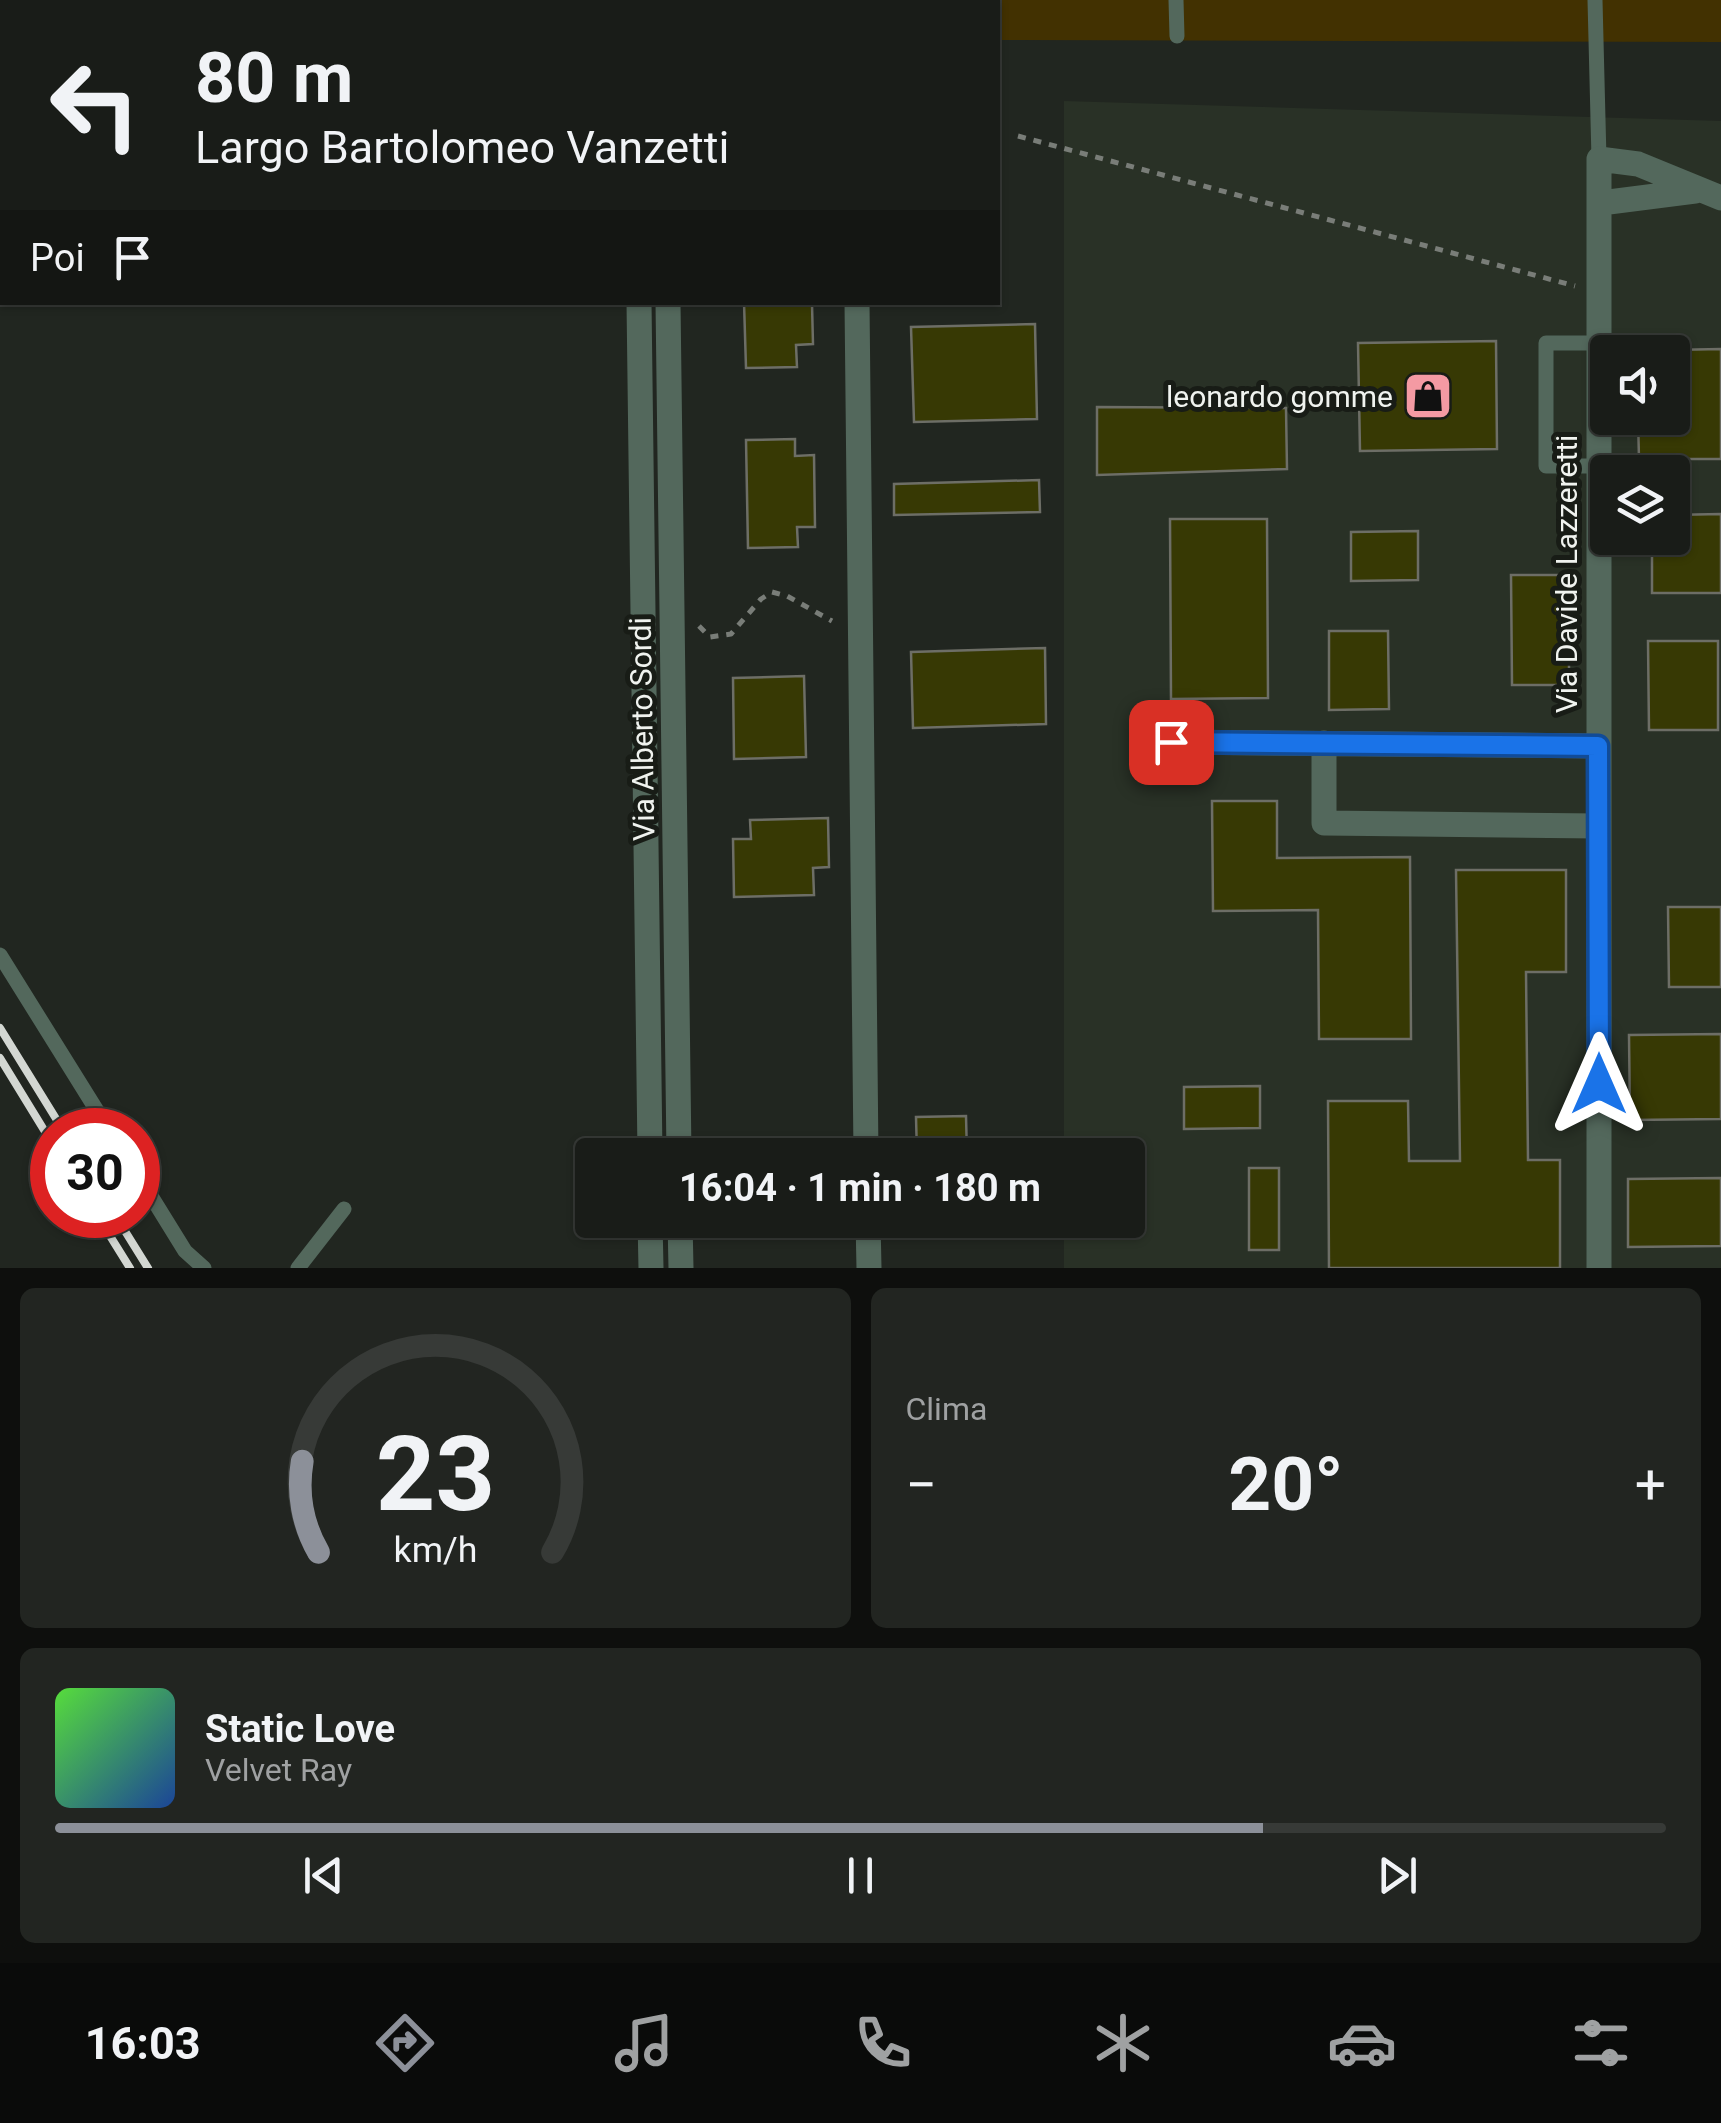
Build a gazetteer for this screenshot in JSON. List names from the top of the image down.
{
  "streets": {
    "street": ["Via Davide Lazzeretti", "Via Alberto Sordi"]
  },
  "places": {
    "shop": ["leonardo gomme"]
  },
  "page": {
    "turn": ["80 m", "Largo Bartolomeo Vanzetti"],
    "then": "Poi",
    "limit": "30",
    "trip": "16:04 · 1 min · 180 m",
    "tile": "Clima",
    "heat": ["−", "20°", "+"],
    "song": ["Static Love", "Velvet Ray"],
    "tabs": "16:03",
    "gauge": ["23", "km/h"]
  }
}
